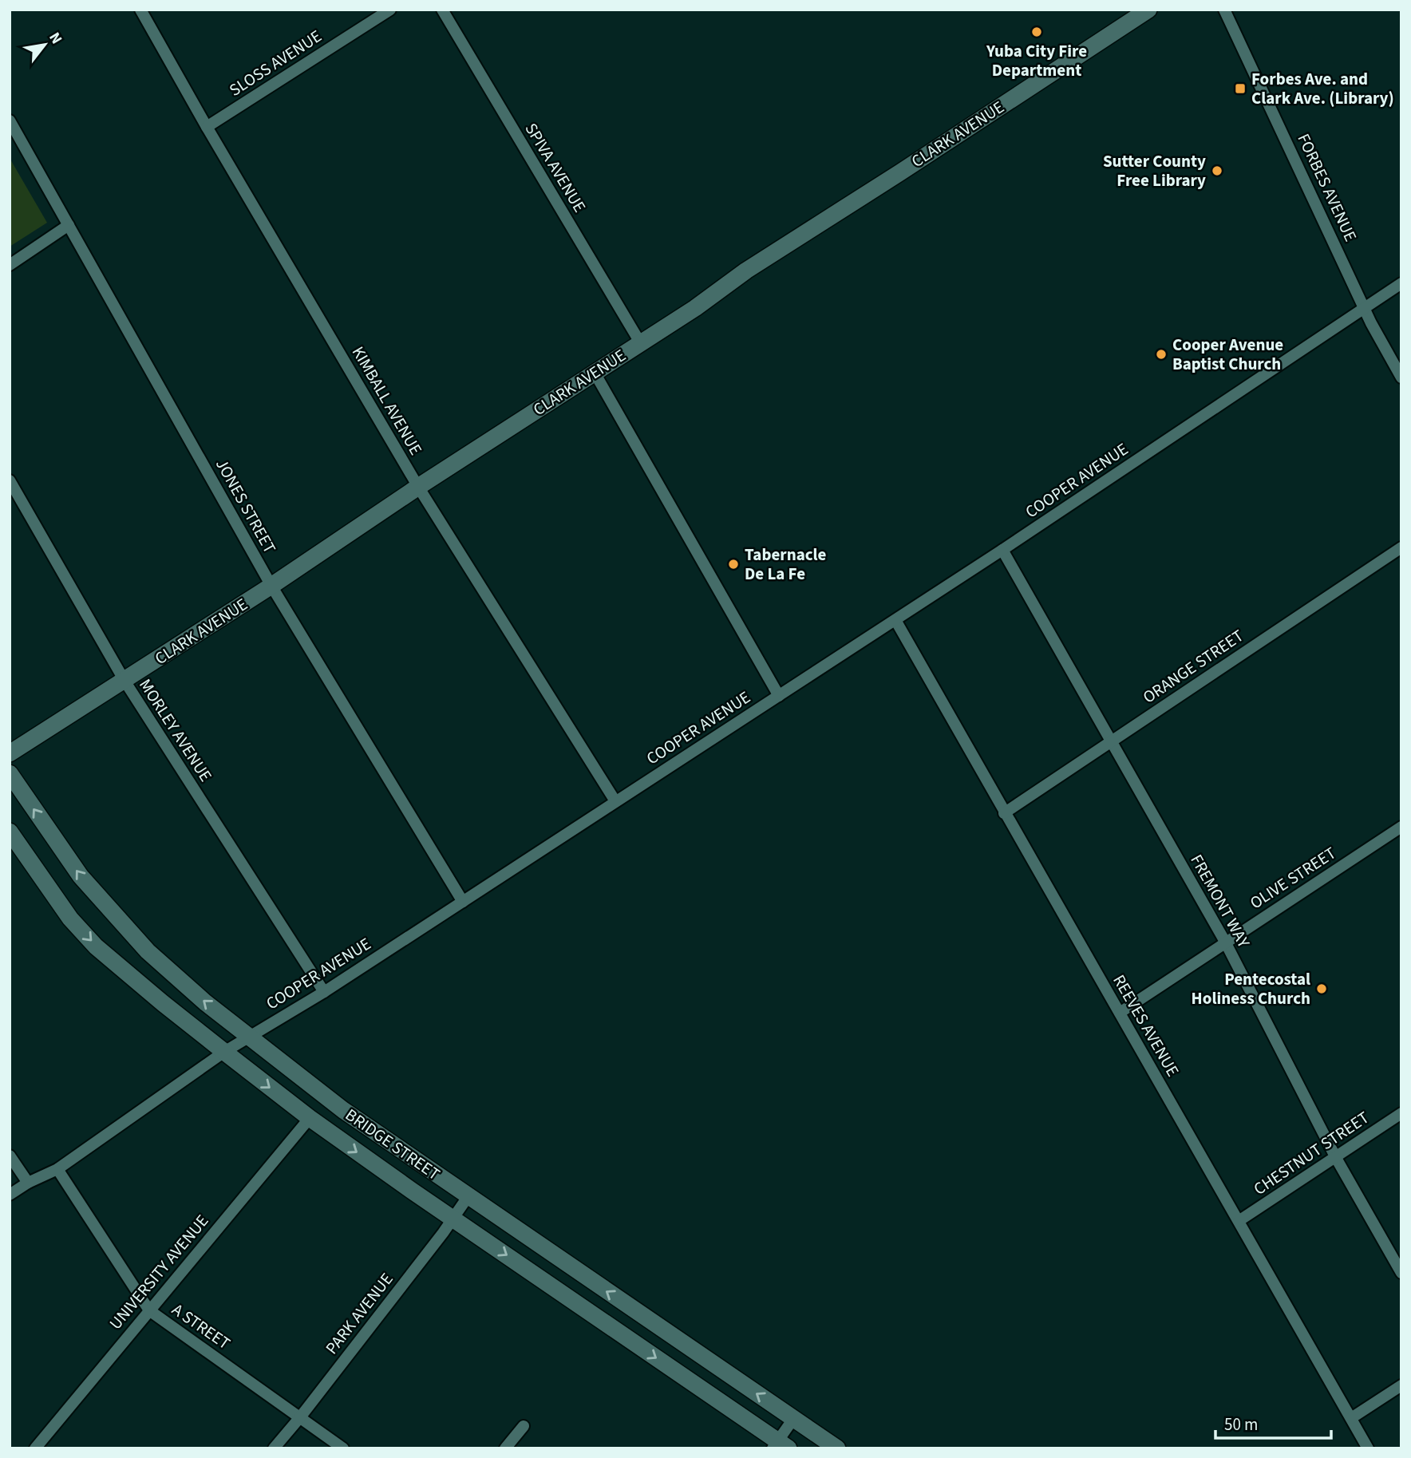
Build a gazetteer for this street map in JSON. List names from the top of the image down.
{
  "streets": {
    "main road": ["CLARK AVENUE", "BRIDGE STREET"],
    "street": [
      "SLOSS AVENUE",
      "SPIVA AVENUE",
      "FORBES AVENUE",
      "KIMBALL AVENUE",
      "COOPER AVENUE",
      "JONES STREET",
      "ORANGE STREET",
      "MORLEY AVENUE",
      "OLIVE STREET",
      "FREMONT WAY",
      "REEVES AVENUE",
      "CHESTNUT STREET",
      "UNIVERSITY AVENUE",
      "PARK AVENUE",
      "A STREET"
    ]
  },
  "crossings": [
    ["SLOSS AVENUE", "KIMBALL AVENUE"],
    ["CLARK AVENUE", "SPIVA AVENUE"],
    ["CLARK AVENUE", "KIMBALL AVENUE"],
    ["CLARK AVENUE", "JONES STREET"],
    ["CLARK AVENUE", "MORLEY AVENUE"],
    ["FORBES AVENUE", "COOPER AVENUE"],
    ["KIMBALL AVENUE", "COOPER AVENUE"],
    ["COOPER AVENUE", "JONES STREET"],
    ["COOPER AVENUE", "MORLEY AVENUE"],
    ["COOPER AVENUE", "FREMONT WAY"],
    ["COOPER AVENUE", "REEVES AVENUE"],
    ["COOPER AVENUE", "BRIDGE STREET"],
    ["COOPER AVENUE", "A STREET"],
    ["ORANGE STREET", "FREMONT WAY"],
    ["ORANGE STREET", "REEVES AVENUE"],
    ["OLIVE STREET", "FREMONT WAY"],
    ["OLIVE STREET", "REEVES AVENUE"],
    ["FREMONT WAY", "CHESTNUT STREET"],
    ["REEVES AVENUE", "CHESTNUT STREET"],
    ["BRIDGE STREET", "UNIVERSITY AVENUE"],
    ["BRIDGE STREET", "PARK AVENUE"],
    ["UNIVERSITY AVENUE", "A STREET"],
    ["PARK AVENUE", "A STREET"]
  ],
  "places": {
    "other": [
      "Yuba City Fire Department",
      "Sutter County Free Library",
      "Cooper Avenue Baptist Church",
      "Tabernacle De La Fe",
      "Pentecostal Holiness Church"
    ],
    "transit": ["Forbes Ave. and Clark Ave. (Library)"]
  },
  "scale_bar": "50 m",
  "north": "top right"
}
